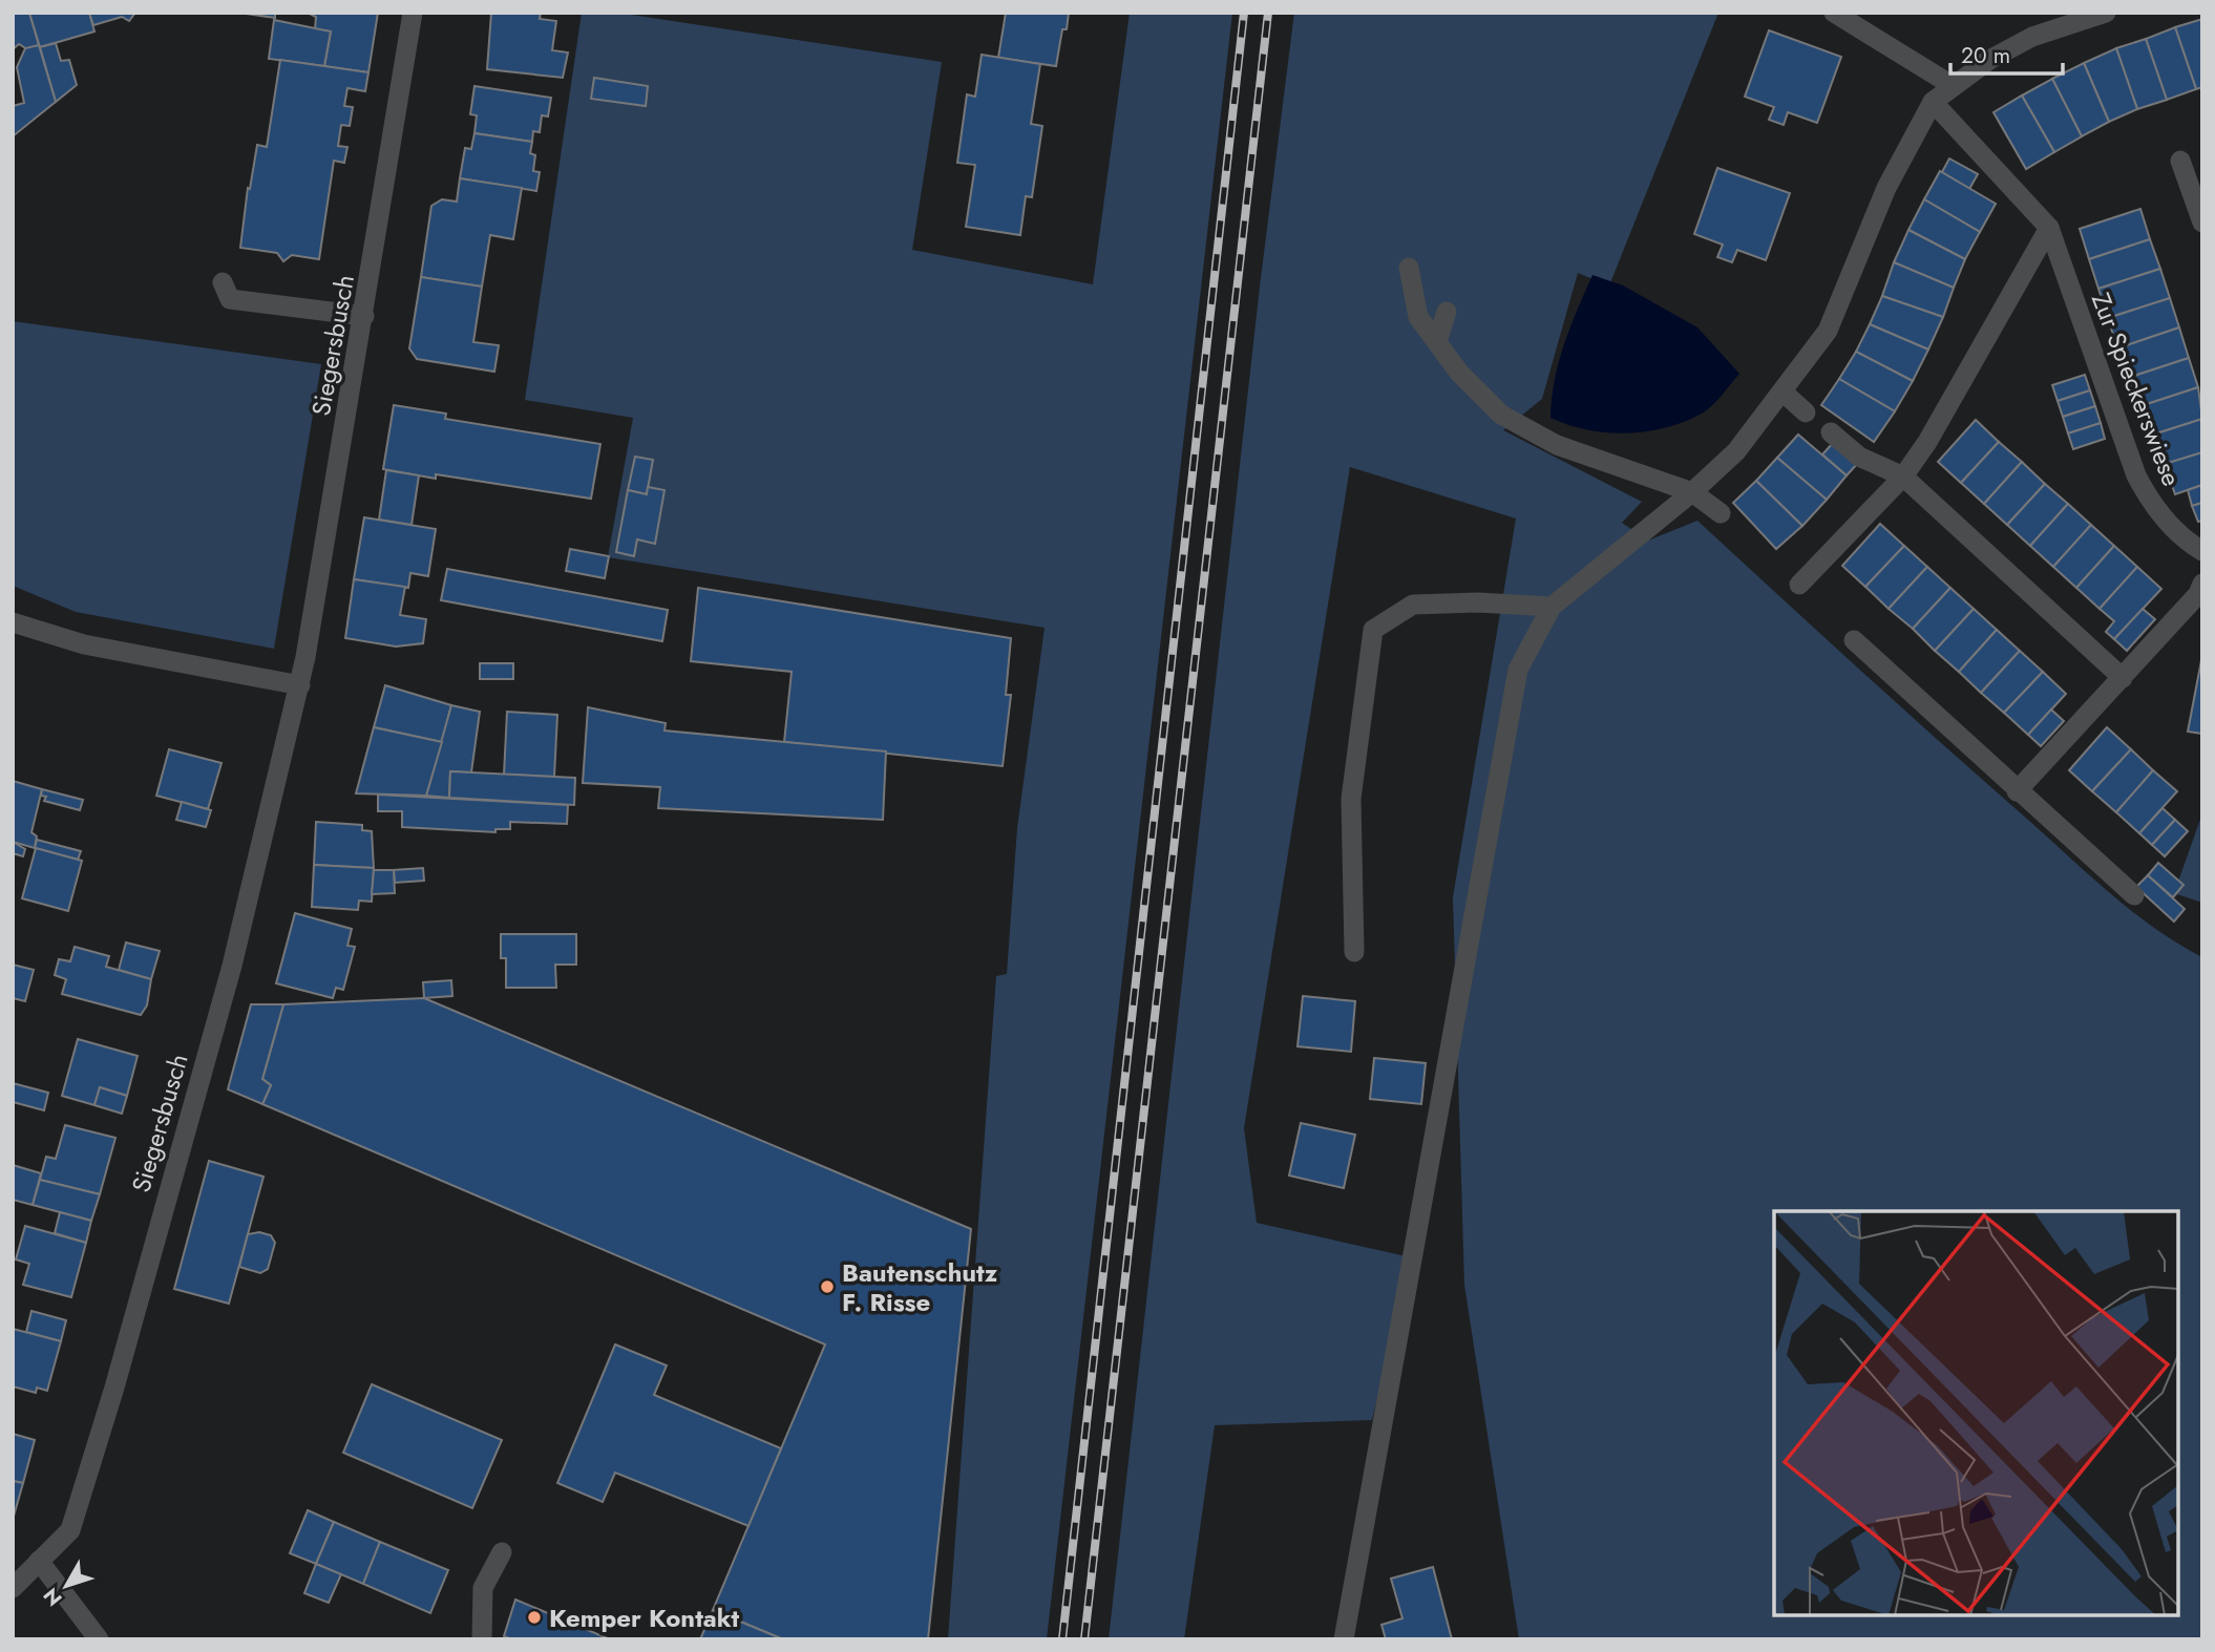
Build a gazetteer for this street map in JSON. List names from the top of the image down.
{
  "streets": {
    "street": ["Siegersbusch", "Zur Spieckerswiese"]
  },
  "places": ["Bautenschutz F. Risse", "Kemper Kontakt"],
  "scale_bar": "20 m",
  "north": "bottom left"
}
